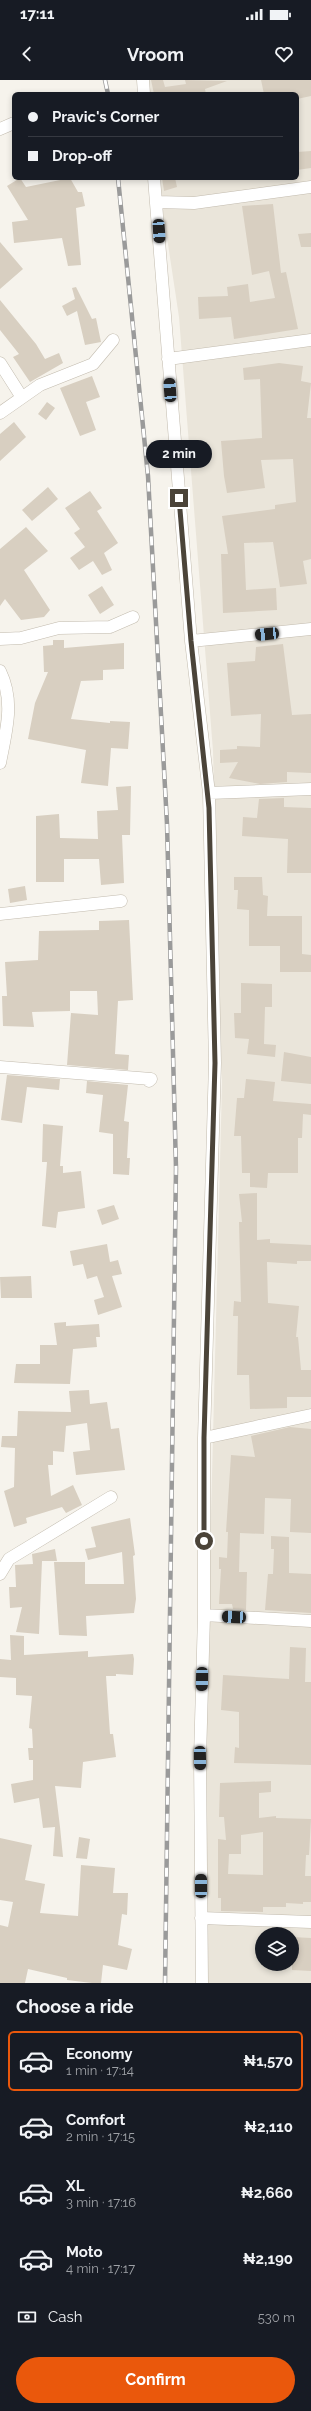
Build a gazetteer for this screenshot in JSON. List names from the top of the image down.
{
  "page": {
    "status": "17:11",
    "header": "Vroom",
    "banner": ["Pravic's Corner", "Drop-off"],
    "bubble": "2 min",
    "heading": "Choose a ride",
    "list": [
      {
        "name": "Economy",
        "note": "1 min · 17:14",
        "value": "₦1,570"
      },
      {
        "name": "Comfort",
        "note": "2 min · 17:15",
        "value": "₦2,110"
      },
      {
        "name": "XL",
        "note": "3 min · 17:16",
        "value": "₦2,660"
      },
      {
        "name": "Moto",
        "note": "4 min · 17:17",
        "value": "₦2,190"
      }
    ],
    "pay": ["Cash", "530 m"],
    "buttons": "Confirm"
  }
}
